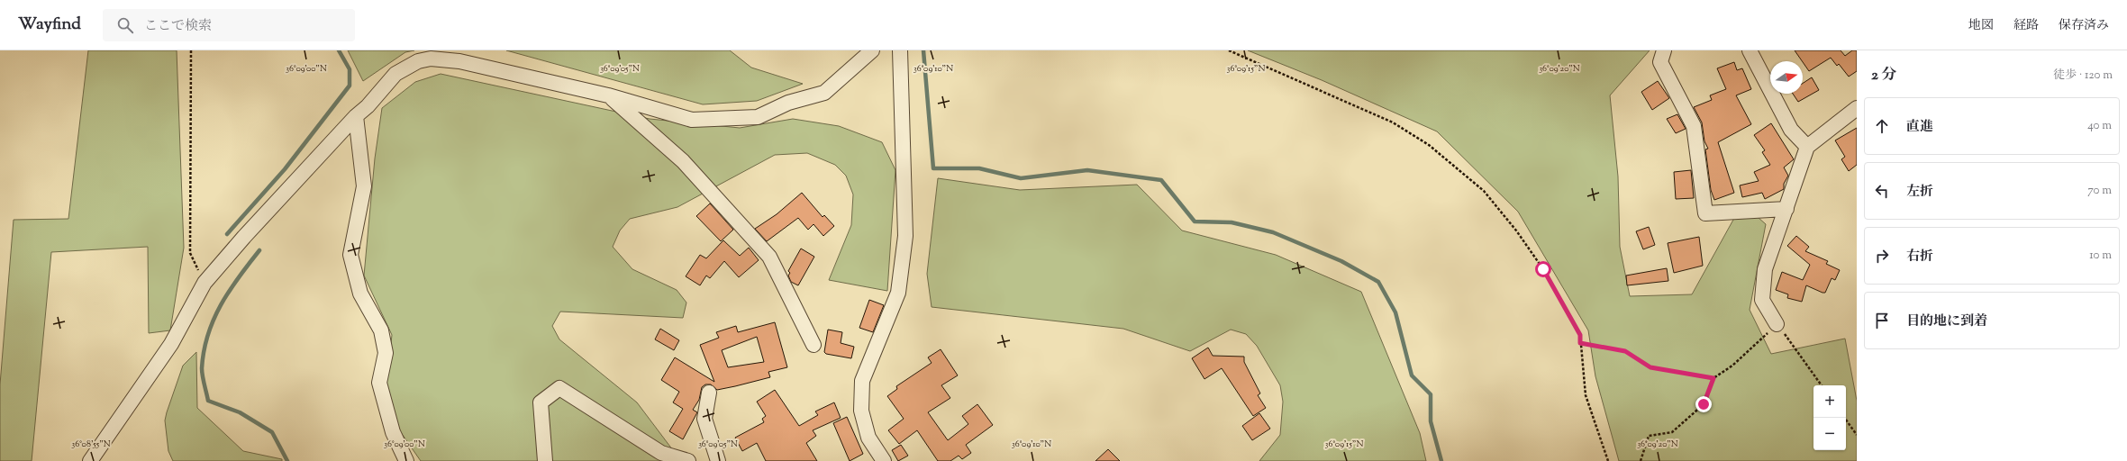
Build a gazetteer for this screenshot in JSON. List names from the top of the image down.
{
  "north": "right",
  "page": {
    "header": "Wayfind",
    "search": "ここで検索",
    "nav": ["地図", "経路", "保存済み"],
    "heading": ["2 分", "徒歩 · 120 m"],
    "list": [
      ["直進", "40 m"],
      ["左折", "70 m"],
      ["右折", "10 m"],
      "目的地に到着"
    ],
    "map_buttons": ["+", "−"]
  },
  "coordinates": [
    "36°09'00\"N",
    "36°09'05\"N",
    "36°09'10\"N",
    "36°09'15\"N",
    "36°09'20\"N",
    "36°08'55\"N"
  ]
}
